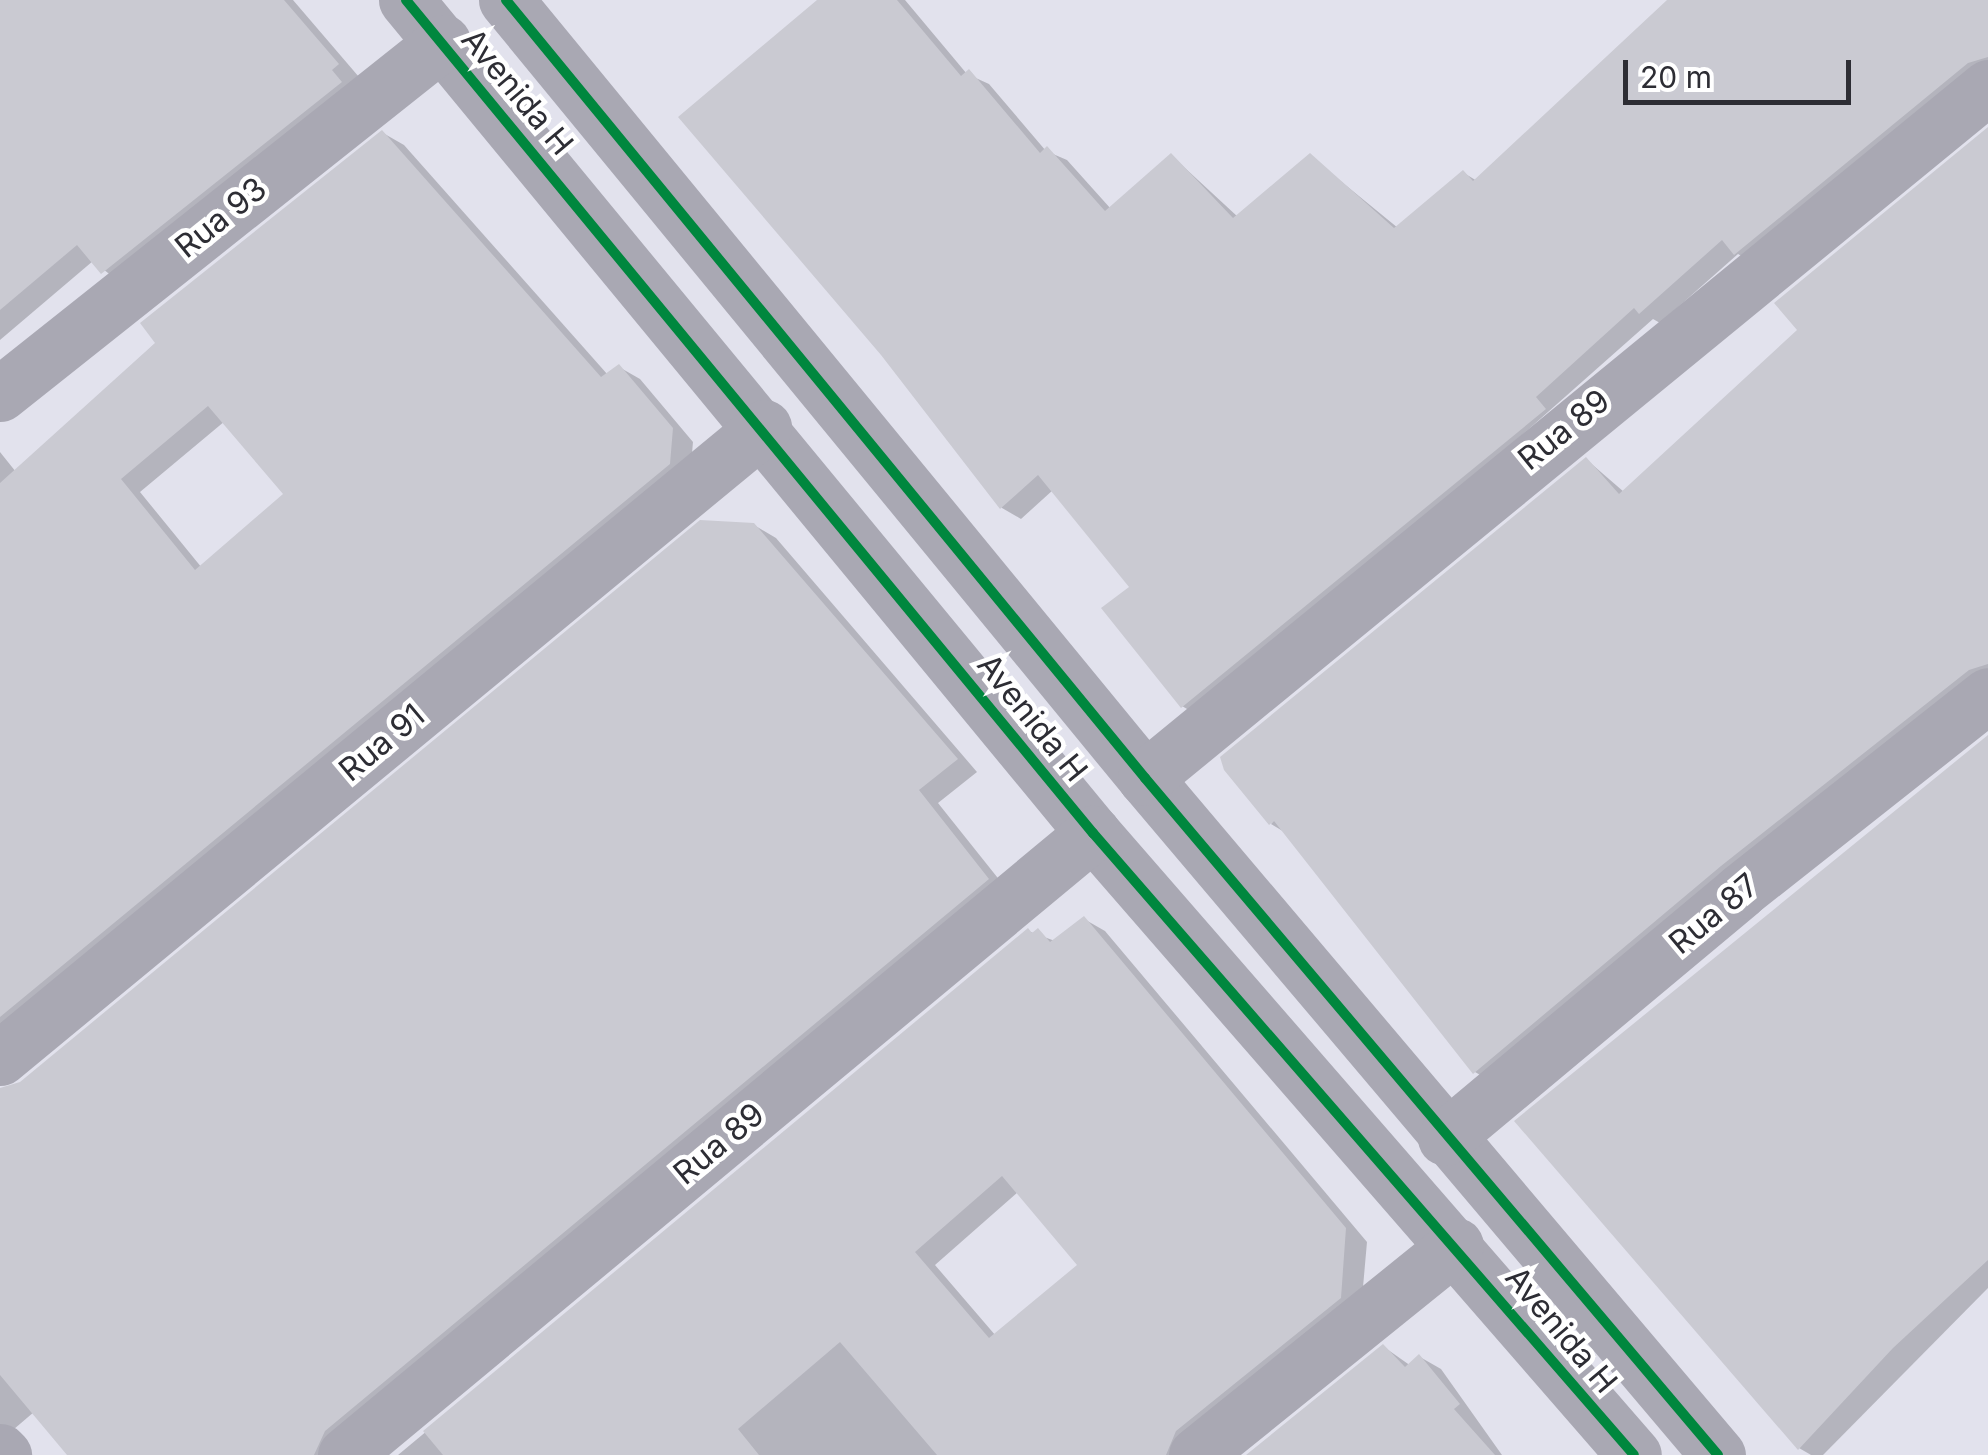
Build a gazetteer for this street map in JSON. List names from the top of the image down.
{
  "streets": {
    "street": [
      "Avenida H",
      "Rua 93",
      "Rua 89",
      "Rua 91",
      "Rua 87"
    ]
  },
  "crossings": [
    ["Avenida H", "Rua 93"],
    ["Avenida H", "Rua 89"],
    ["Avenida H", "Rua 91"],
    ["Avenida H", "Rua 87"]
  ],
  "scale_bar": "20 m"
}
